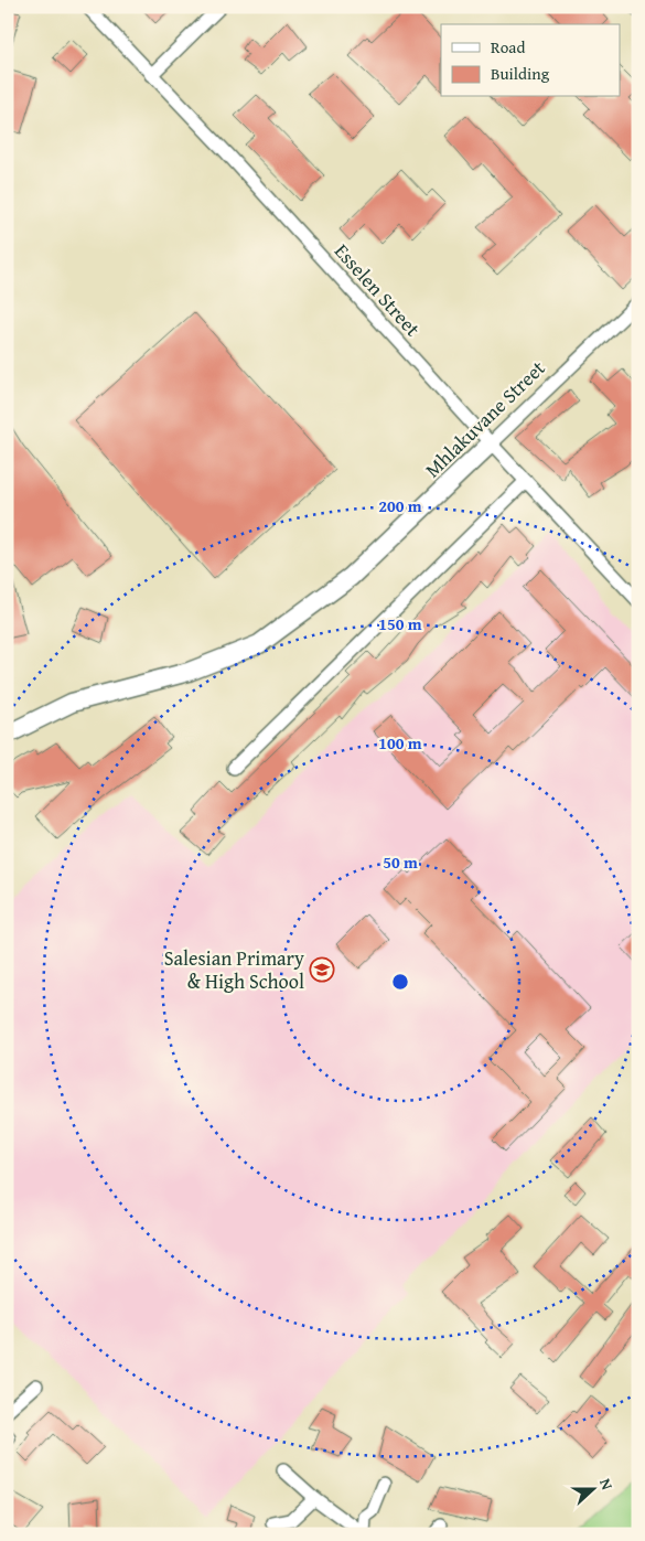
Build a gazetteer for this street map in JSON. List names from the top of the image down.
{
  "streets": {
    "street": ["Esselen Street", "Mhlakuvane Street"]
  },
  "crossings": [
    ["Esselen Street", "Mhlakuvane Street"]
  ],
  "places": {
    "school or university": ["Salesian Primary & High School"]
  },
  "legend": ["Road", "Building"],
  "north": "right",
  "rings": [
    "200 m",
    "150 m",
    "100 m",
    "50 m"
  ]
}
